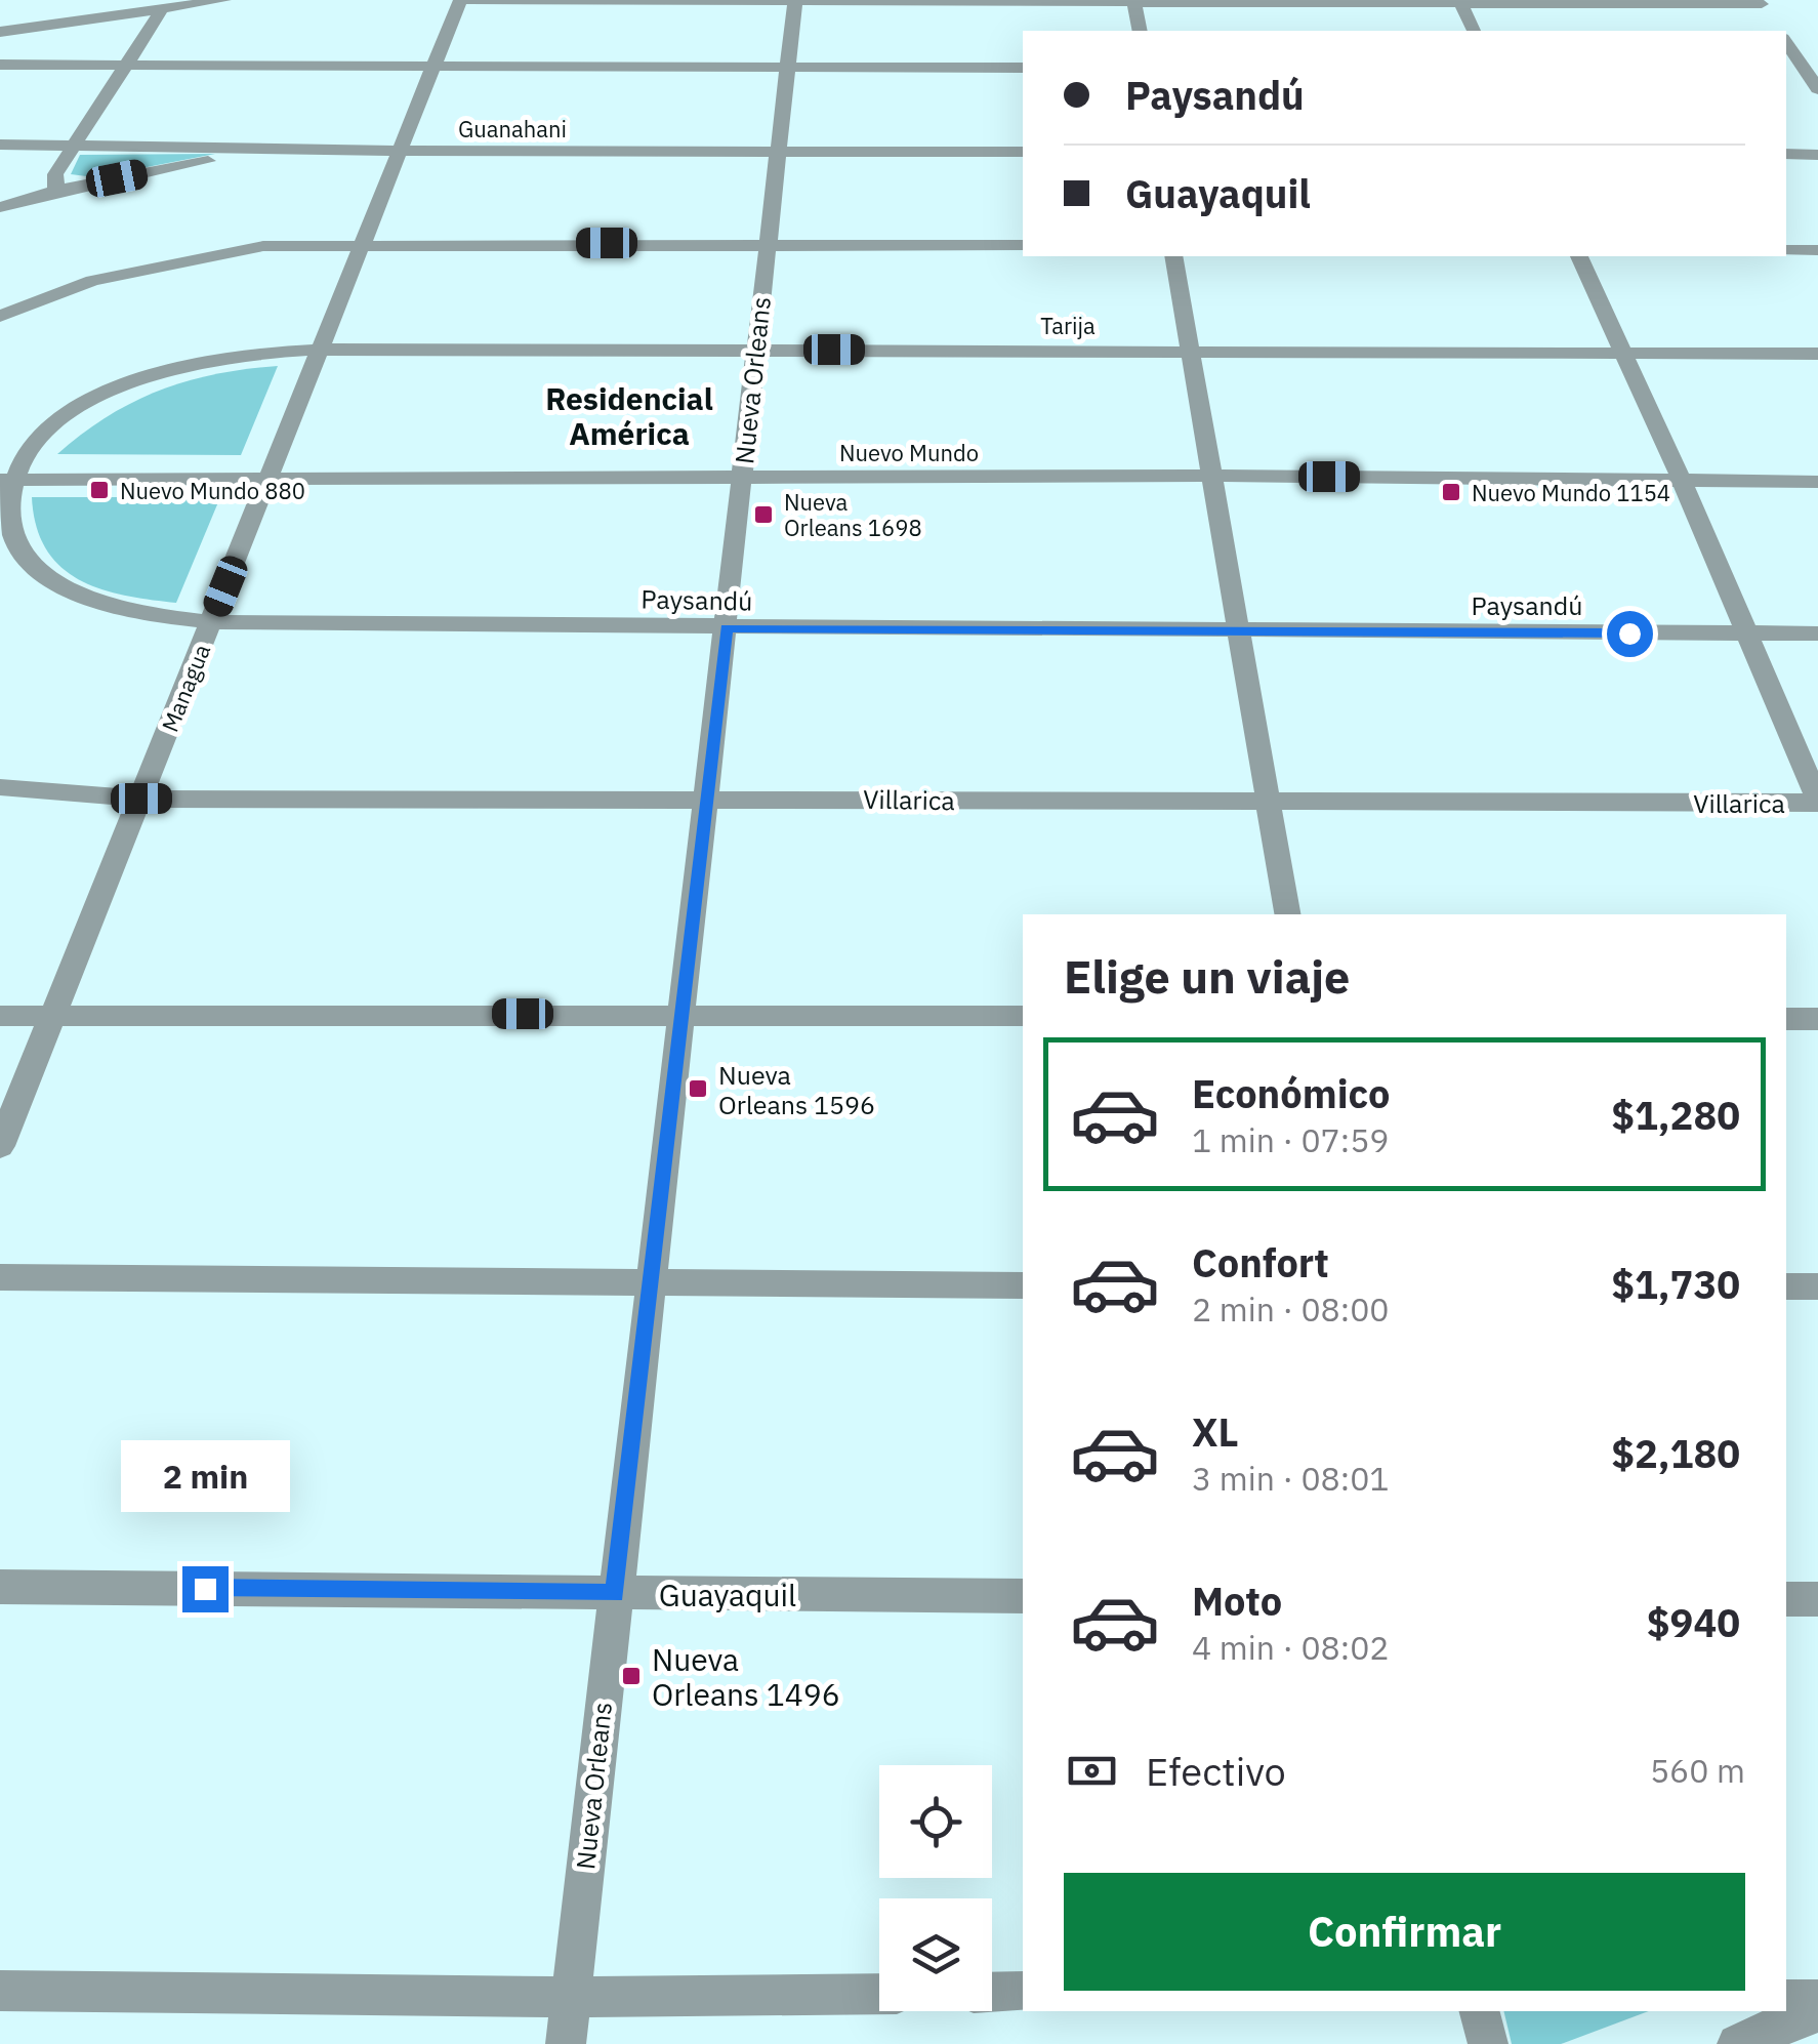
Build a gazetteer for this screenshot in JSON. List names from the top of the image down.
{
  "streets": {
    "street": [
      "Guanahani",
      "Tarija",
      "Nueva Orleans",
      "Nuevo Mundo",
      "Paysandú",
      "Managua",
      "Villarica",
      "Guayaquil"
    ]
  },
  "crossings": [
    ["Guanahani", "Nueva Orleans"],
    ["Guanahani", "Managua"],
    ["Tarija", "Nueva Orleans"],
    ["Tarija", "Managua"],
    ["Nueva Orleans", "Nuevo Mundo"],
    ["Nueva Orleans", "Paysandú"],
    ["Nueva Orleans", "Villarica"],
    ["Nueva Orleans", "Guayaquil"],
    ["Nuevo Mundo", "Paysandú"],
    ["Nuevo Mundo", "Managua"],
    ["Paysandú", "Managua"],
    ["Managua", "Villarica"]
  ],
  "districts": ["Residencial América"],
  "places": {
    "transit": [
      "Nuevo Mundo 880",
      "Nuevo Mundo 1154",
      "Nueva Orleans 1698",
      "Nueva Orleans 1596",
      "Nueva Orleans 1496"
    ]
  },
  "page": {
    "banner": ["Paysandú", "Guayaquil"],
    "heading": "Elige un viaje",
    "list": [
      {
        "name": "Económico",
        "note": "1 min · 07:59",
        "value": "$1,280"
      },
      {
        "name": "Confort",
        "note": "2 min · 08:00",
        "value": "$1,730"
      },
      {
        "name": "XL",
        "note": "3 min · 08:01",
        "value": "$2,180"
      },
      {
        "name": "Moto",
        "note": "4 min · 08:02",
        "value": "$940"
      }
    ],
    "bubble": "2 min",
    "pay": ["Efectivo", "560 m"],
    "buttons": "Confirmar"
  }
}
